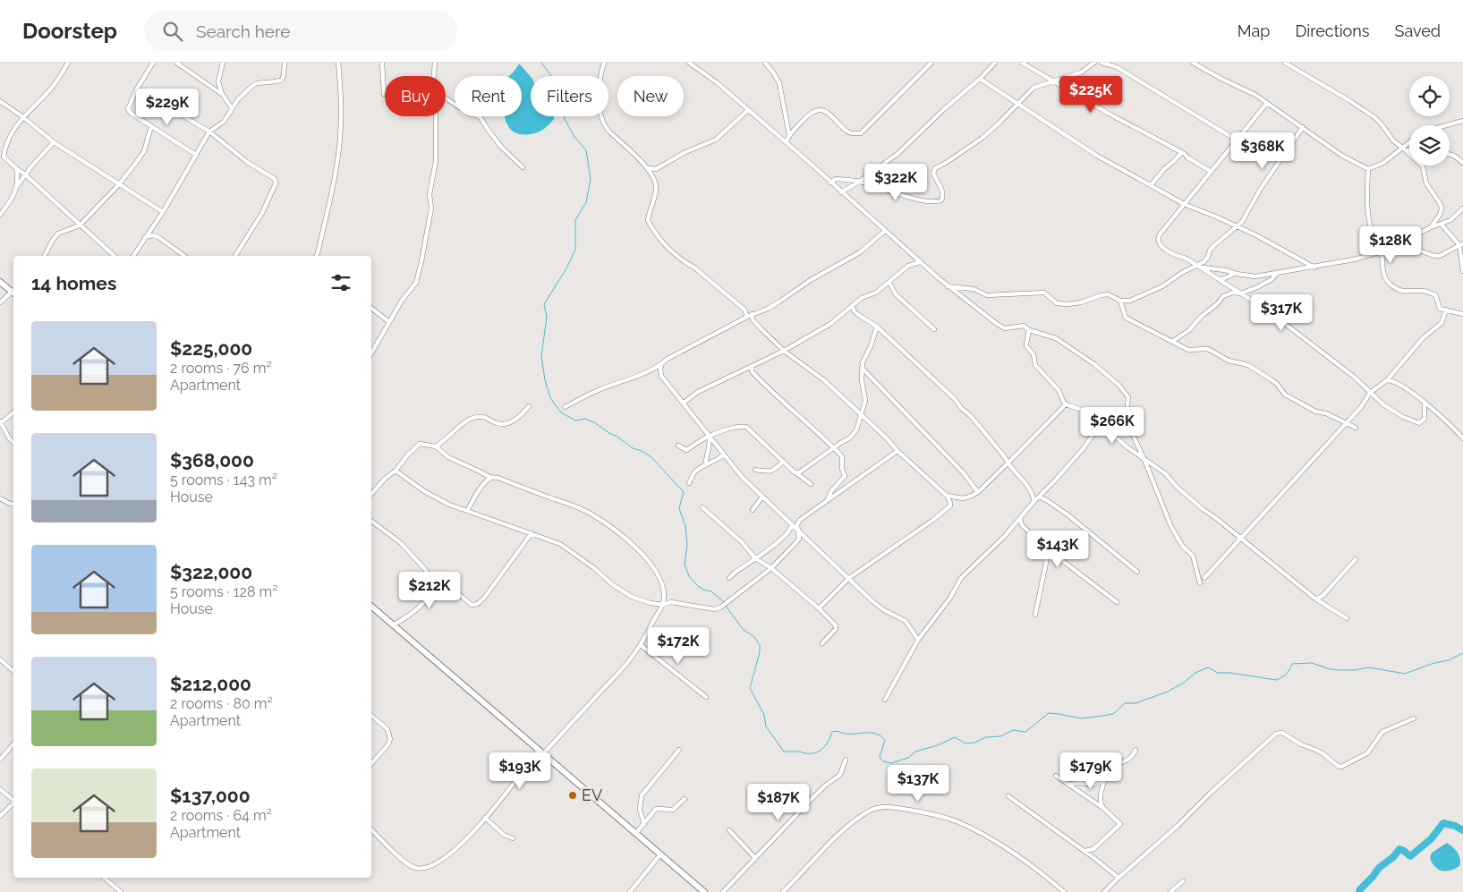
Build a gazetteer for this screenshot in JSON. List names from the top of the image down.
{
  "places": ["EV"],
  "page": {
    "header": "Doorstep",
    "search": "Search here",
    "nav": ["Map", "Directions", "Saved"],
    "price": [
      "$225K",
      "$229K",
      "$368K",
      "$322K",
      "$128K",
      "$317K",
      "$266K",
      "$143K",
      "$212K",
      "$172K",
      "$193K",
      "$179K",
      "$137K",
      "$187K"
    ],
    "chip": [
      "Buy",
      "Rent",
      "Filters",
      "New"
    ],
    "heading": "14 homes",
    "list": [
      {
        "name": "$225,000",
        "note": "2 rooms · 76 m² · Apartment"
      },
      {
        "name": "$368,000",
        "note": "5 rooms · 143 m² · House"
      },
      {
        "name": "$322,000",
        "note": "5 rooms · 128 m² · House"
      },
      {
        "name": "$212,000",
        "note": "2 rooms · 80 m² · Apartment"
      },
      {
        "name": "$137,000",
        "note": "2 rooms · 64 m² · Apartment"
      }
    ]
  }
}
